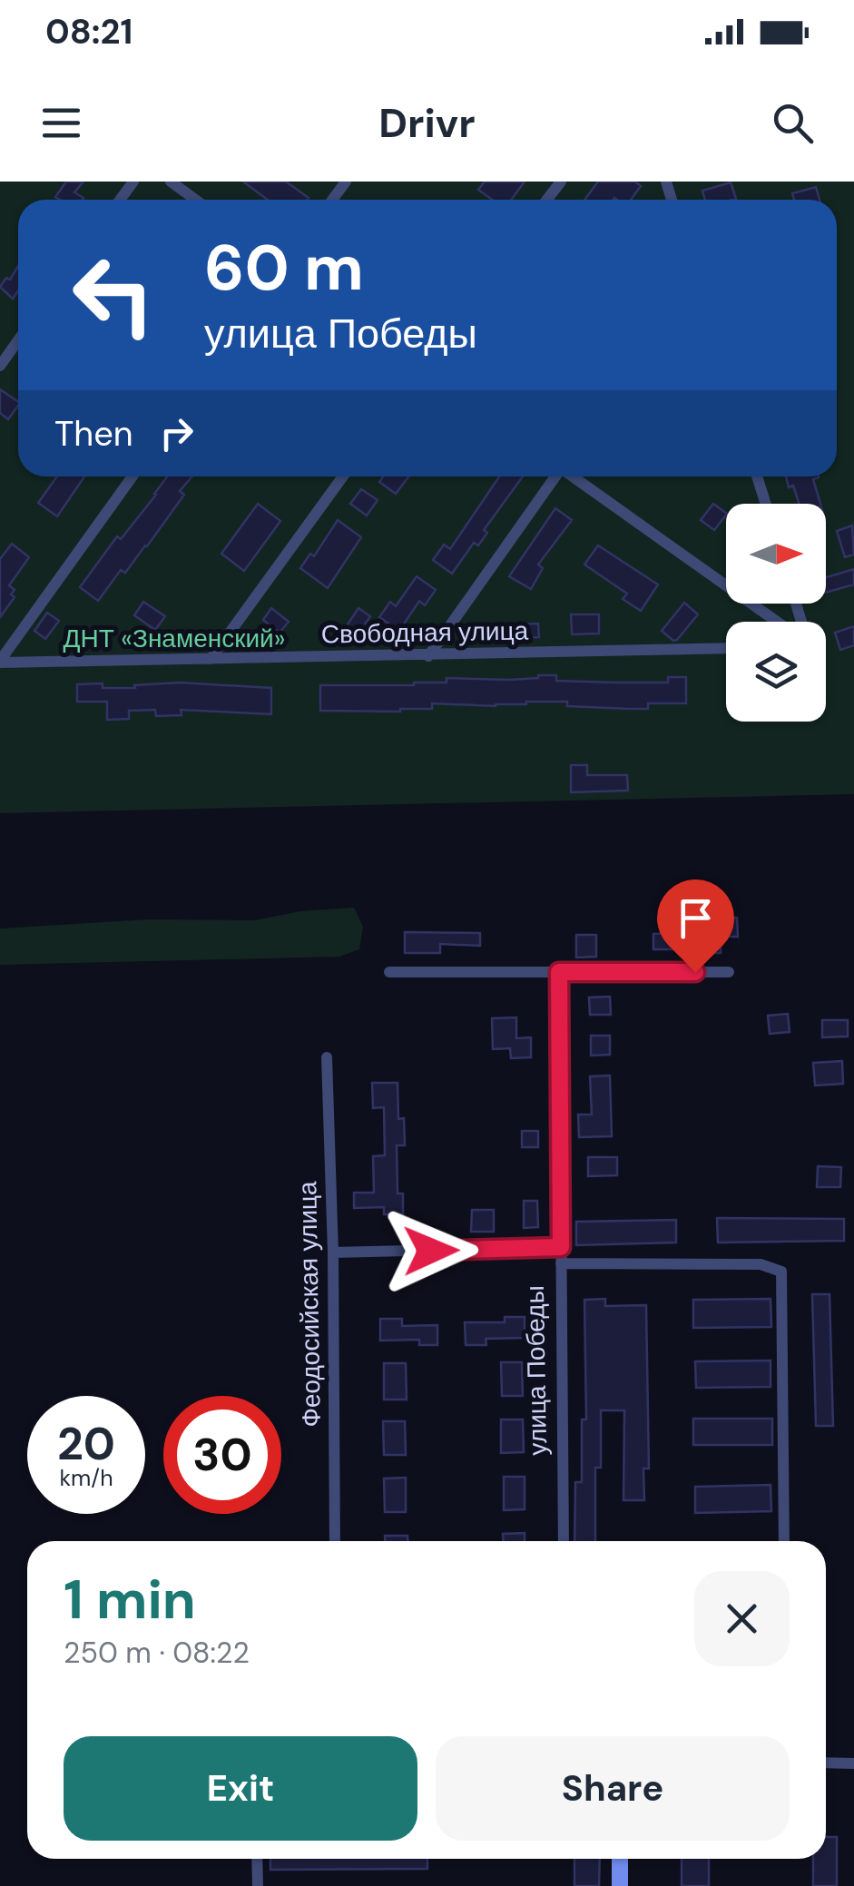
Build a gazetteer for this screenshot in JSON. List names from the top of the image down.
{
  "streets": {
    "street": ["Свободная улица", "Феодосийская улица", "улица Победы"]
  },
  "parks": ["ДНТ «Знаменский»"],
  "north": "right",
  "page": {
    "status": "08:21",
    "header": "Drivr",
    "turn": ["60 m", "улица Победы"],
    "then": "Then",
    "speed": "20 km/h",
    "limit": "30",
    "heading": ["1 min", "250 m · 08:22"],
    "buttons": ["Exit", "Share"]
  }
}
